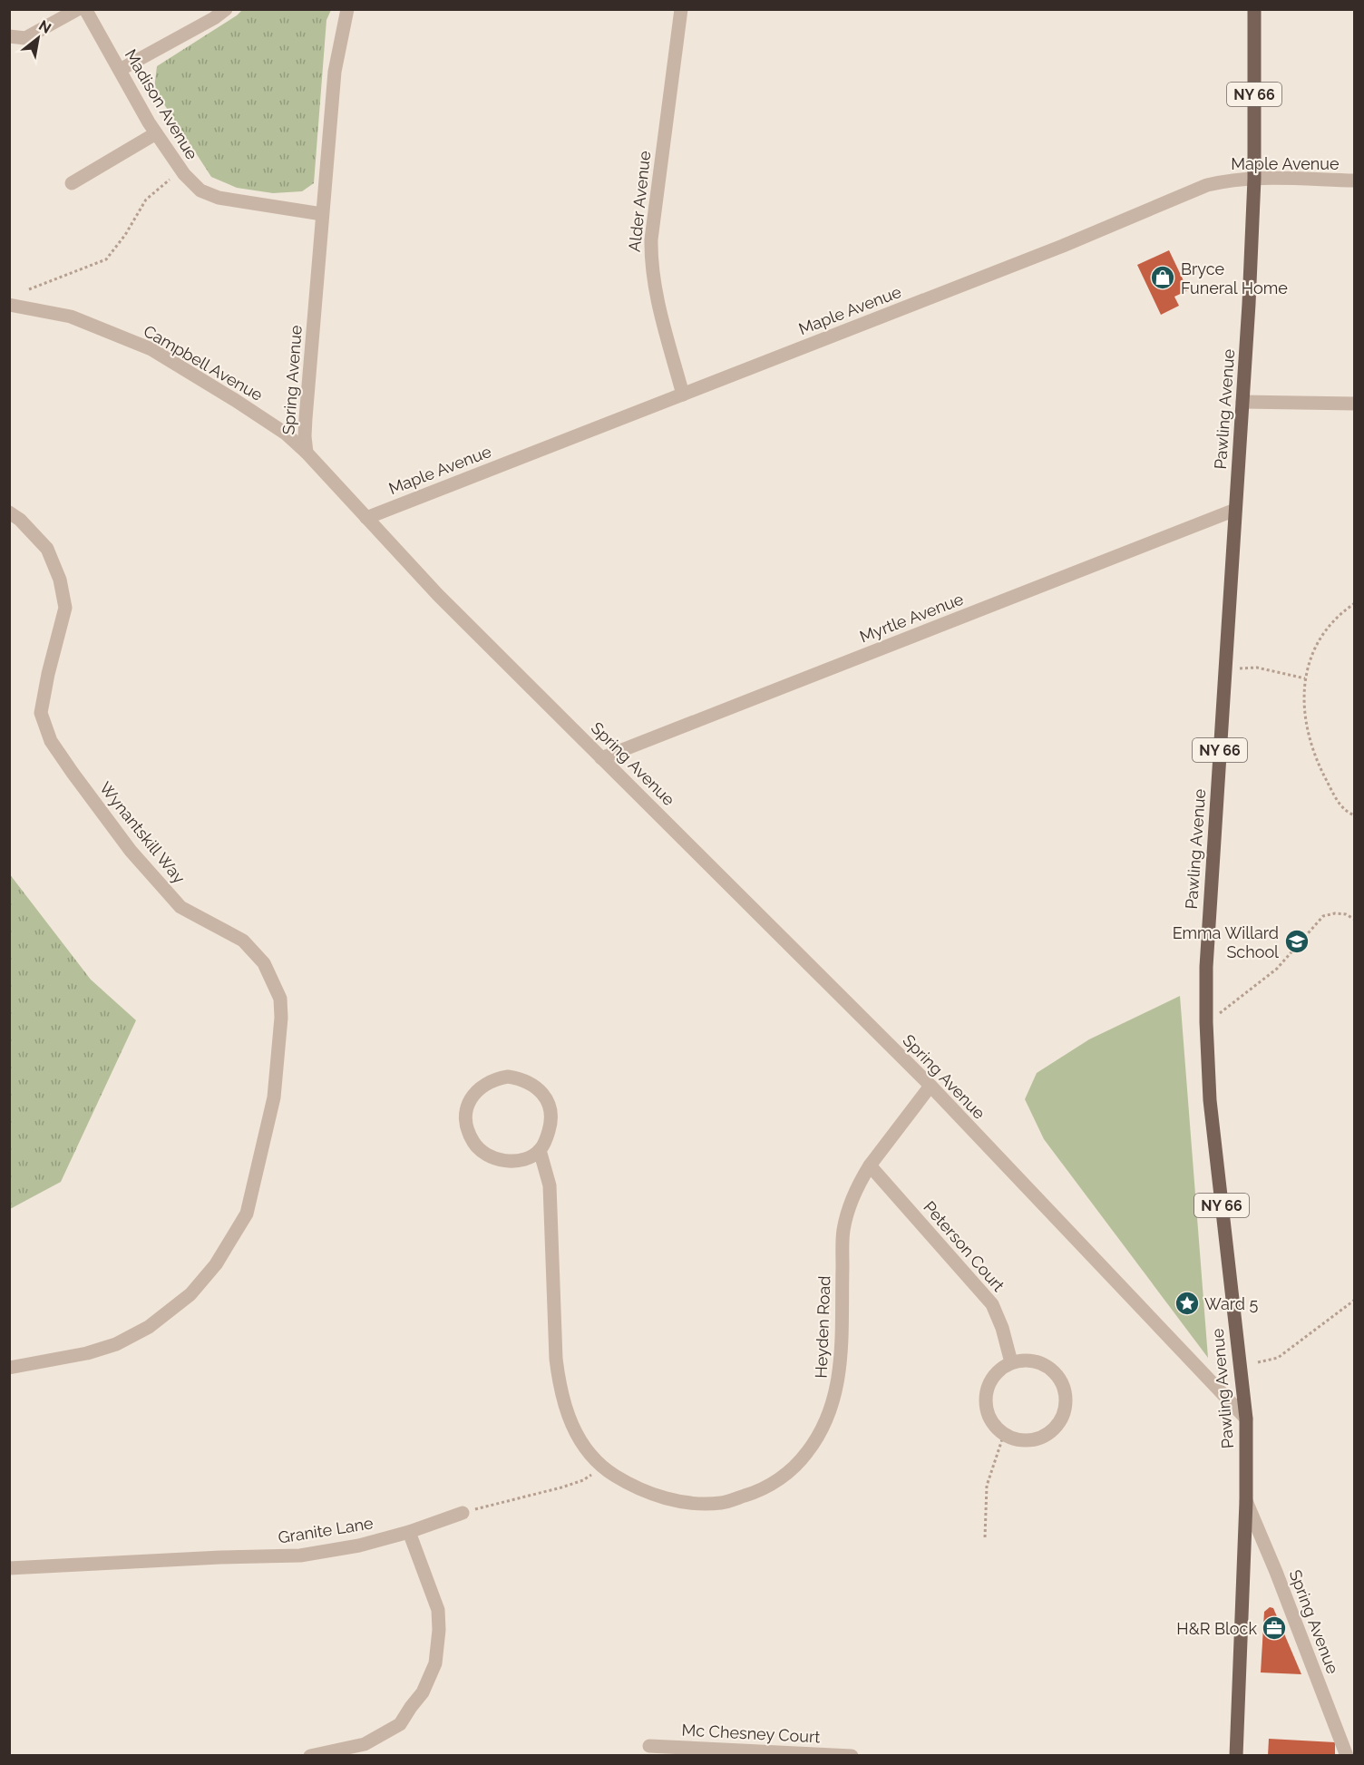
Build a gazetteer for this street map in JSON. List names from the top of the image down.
{
  "streets": {
    "main road": ["NY 66", "Pawling Avenue"],
    "street": [
      "Madison Avenue",
      "Maple Avenue",
      "Alder Avenue",
      "Campbell Avenue",
      "Spring Avenue",
      "Myrtle Avenue",
      "Wynantskill Way",
      "Peterson Court",
      "Heyden Road",
      "Granite Lane",
      "Mc Chesney Court"
    ]
  },
  "crossings": [
    ["Madison Avenue", "Spring Avenue"],
    ["Maple Avenue", "Alder Avenue"],
    ["Maple Avenue", "Spring Avenue"],
    ["Maple Avenue", "Pawling Avenue"],
    ["Campbell Avenue", "Spring Avenue"],
    ["Spring Avenue", "Pawling Avenue"],
    ["Spring Avenue", "Myrtle Avenue"],
    ["Spring Avenue", "Heyden Road"],
    ["Pawling Avenue", "Myrtle Avenue"],
    ["Peterson Court", "Heyden Road"]
  ],
  "places": {
    "shop": ["Bryce Funeral Home"],
    "school or university": ["Emma Willard School"],
    "place": ["Ward 5"],
    "office": ["H&R Block"]
  },
  "north": "top right"
}
